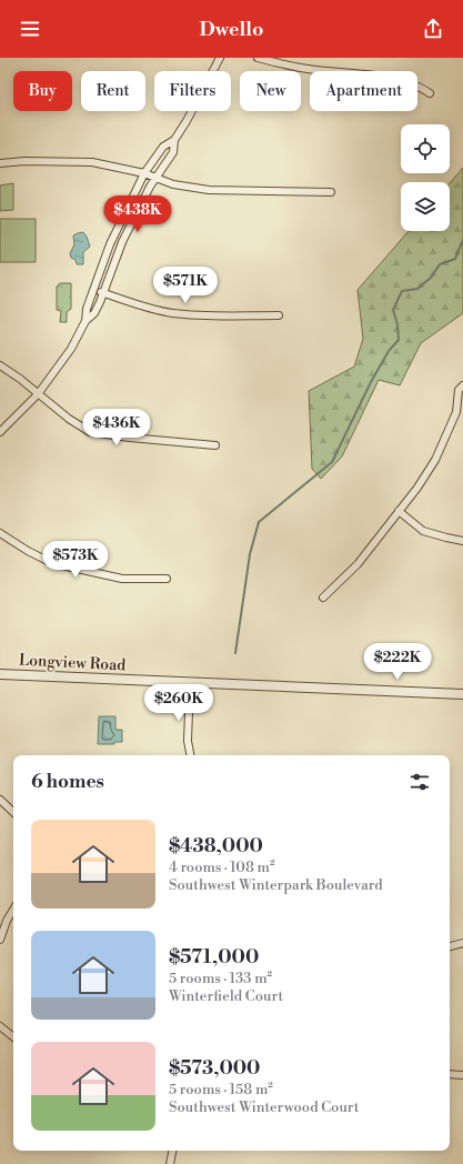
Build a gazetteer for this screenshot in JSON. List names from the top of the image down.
{
  "streets": {
    "street": ["Longview Road"]
  },
  "page": {
    "header": "Dwello",
    "chip": [
      "Buy",
      "Rent",
      "Filters",
      "New",
      "Apartment"
    ],
    "price": [
      "$438K",
      "$571K",
      "$436K",
      "$573K",
      "$222K",
      "$260K"
    ],
    "heading": "6 homes",
    "list": [
      {
        "name": "$438,000",
        "note": "4 rooms · 108 m² · Southwest Winterpark Boulevard"
      },
      {
        "name": "$571,000",
        "note": "5 rooms · 133 m² · Winterfield Court"
      },
      {
        "name": "$573,000",
        "note": "5 rooms · 158 m² · Southwest Winterwood Court"
      }
    ]
  }
}
